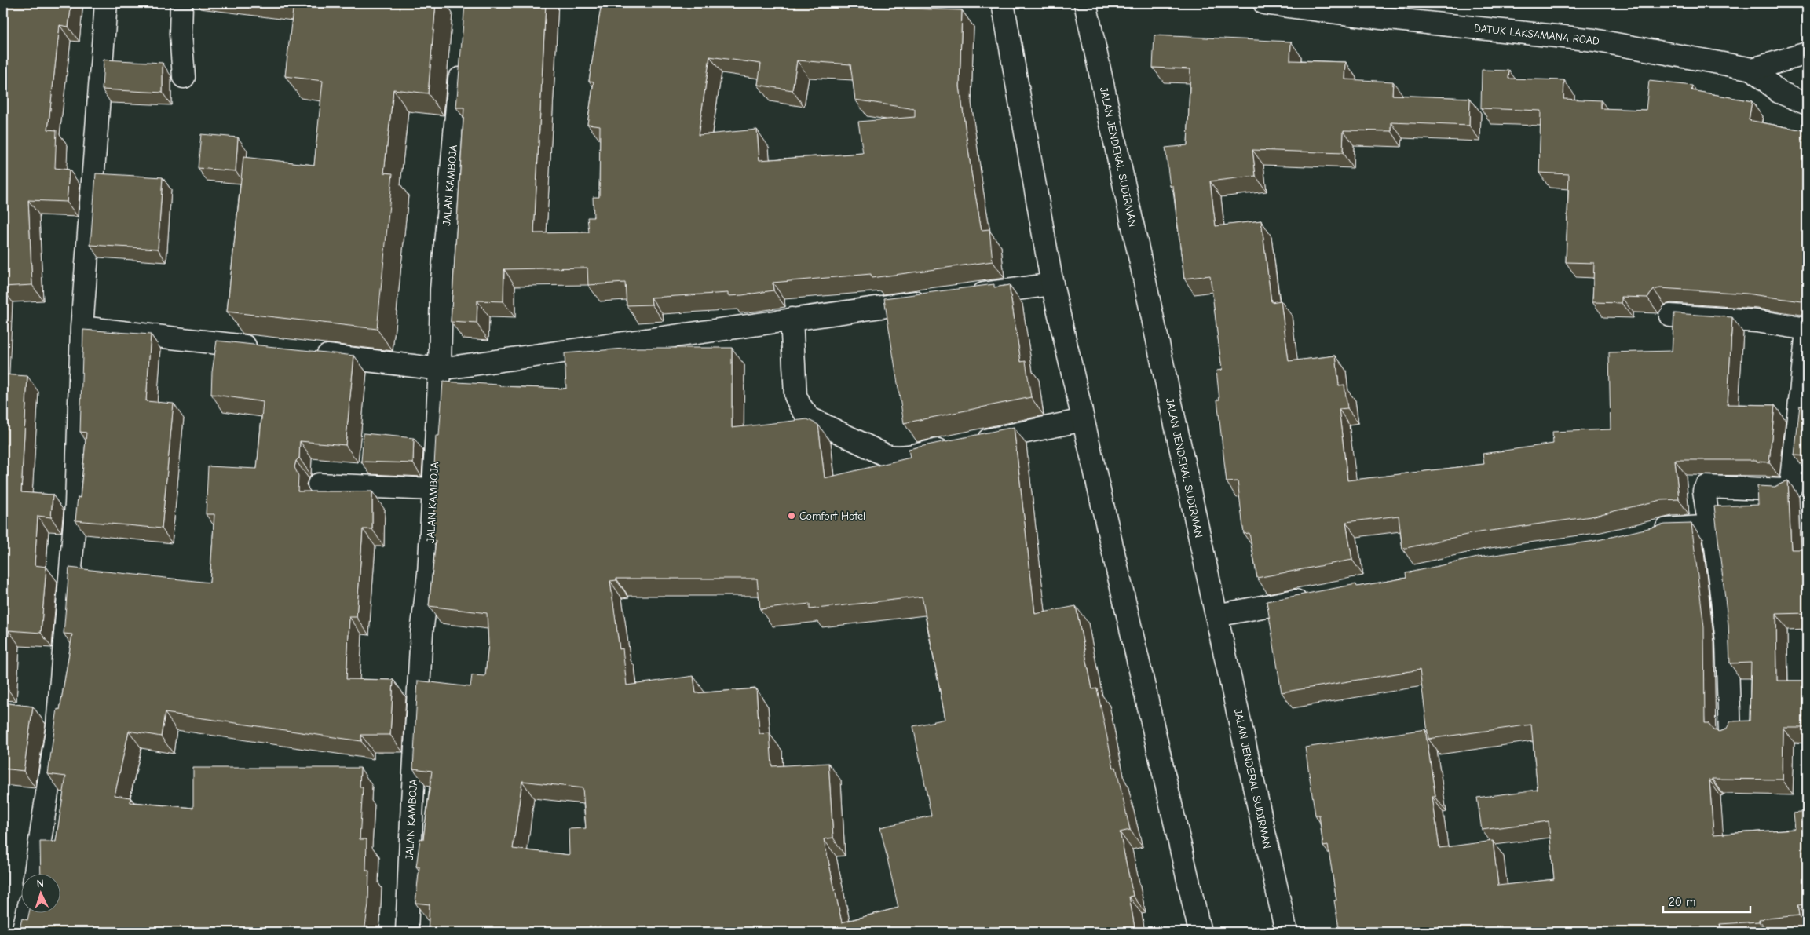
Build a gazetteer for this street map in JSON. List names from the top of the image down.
{
  "streets": {
    "main road": ["DATUK LAKSAMANA ROAD", "JALAN JENDERAL SUDIRMAN", "JALAN KAMBOJA"]
  },
  "places": ["Comfort Hotel"],
  "scale_bar": "20 m",
  "north": "top"
}
